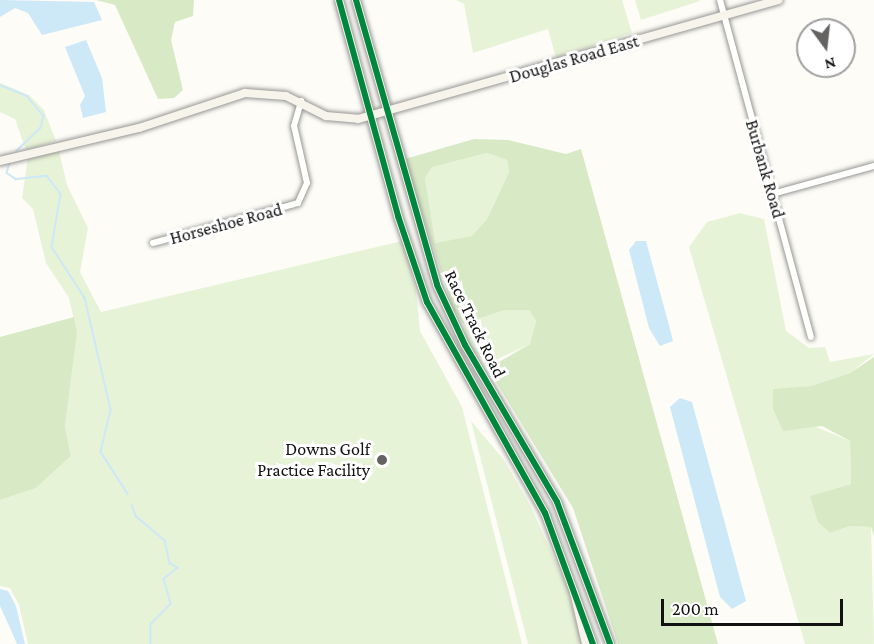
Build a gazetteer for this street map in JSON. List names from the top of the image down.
{
  "streets": {
    "main road": ["Douglas Road East", "Race Track Road"],
    "street": ["Burbank Road", "Horseshoe Road"]
  },
  "crossings": [
    ["Douglas Road East", "Burbank Road"],
    ["Douglas Road East", "Horseshoe Road"],
    ["Douglas Road East", "Race Track Road"]
  ],
  "places": ["Downs Golf Practice Facility"],
  "scale_bar": "200 m",
  "north": "bottom"
}
